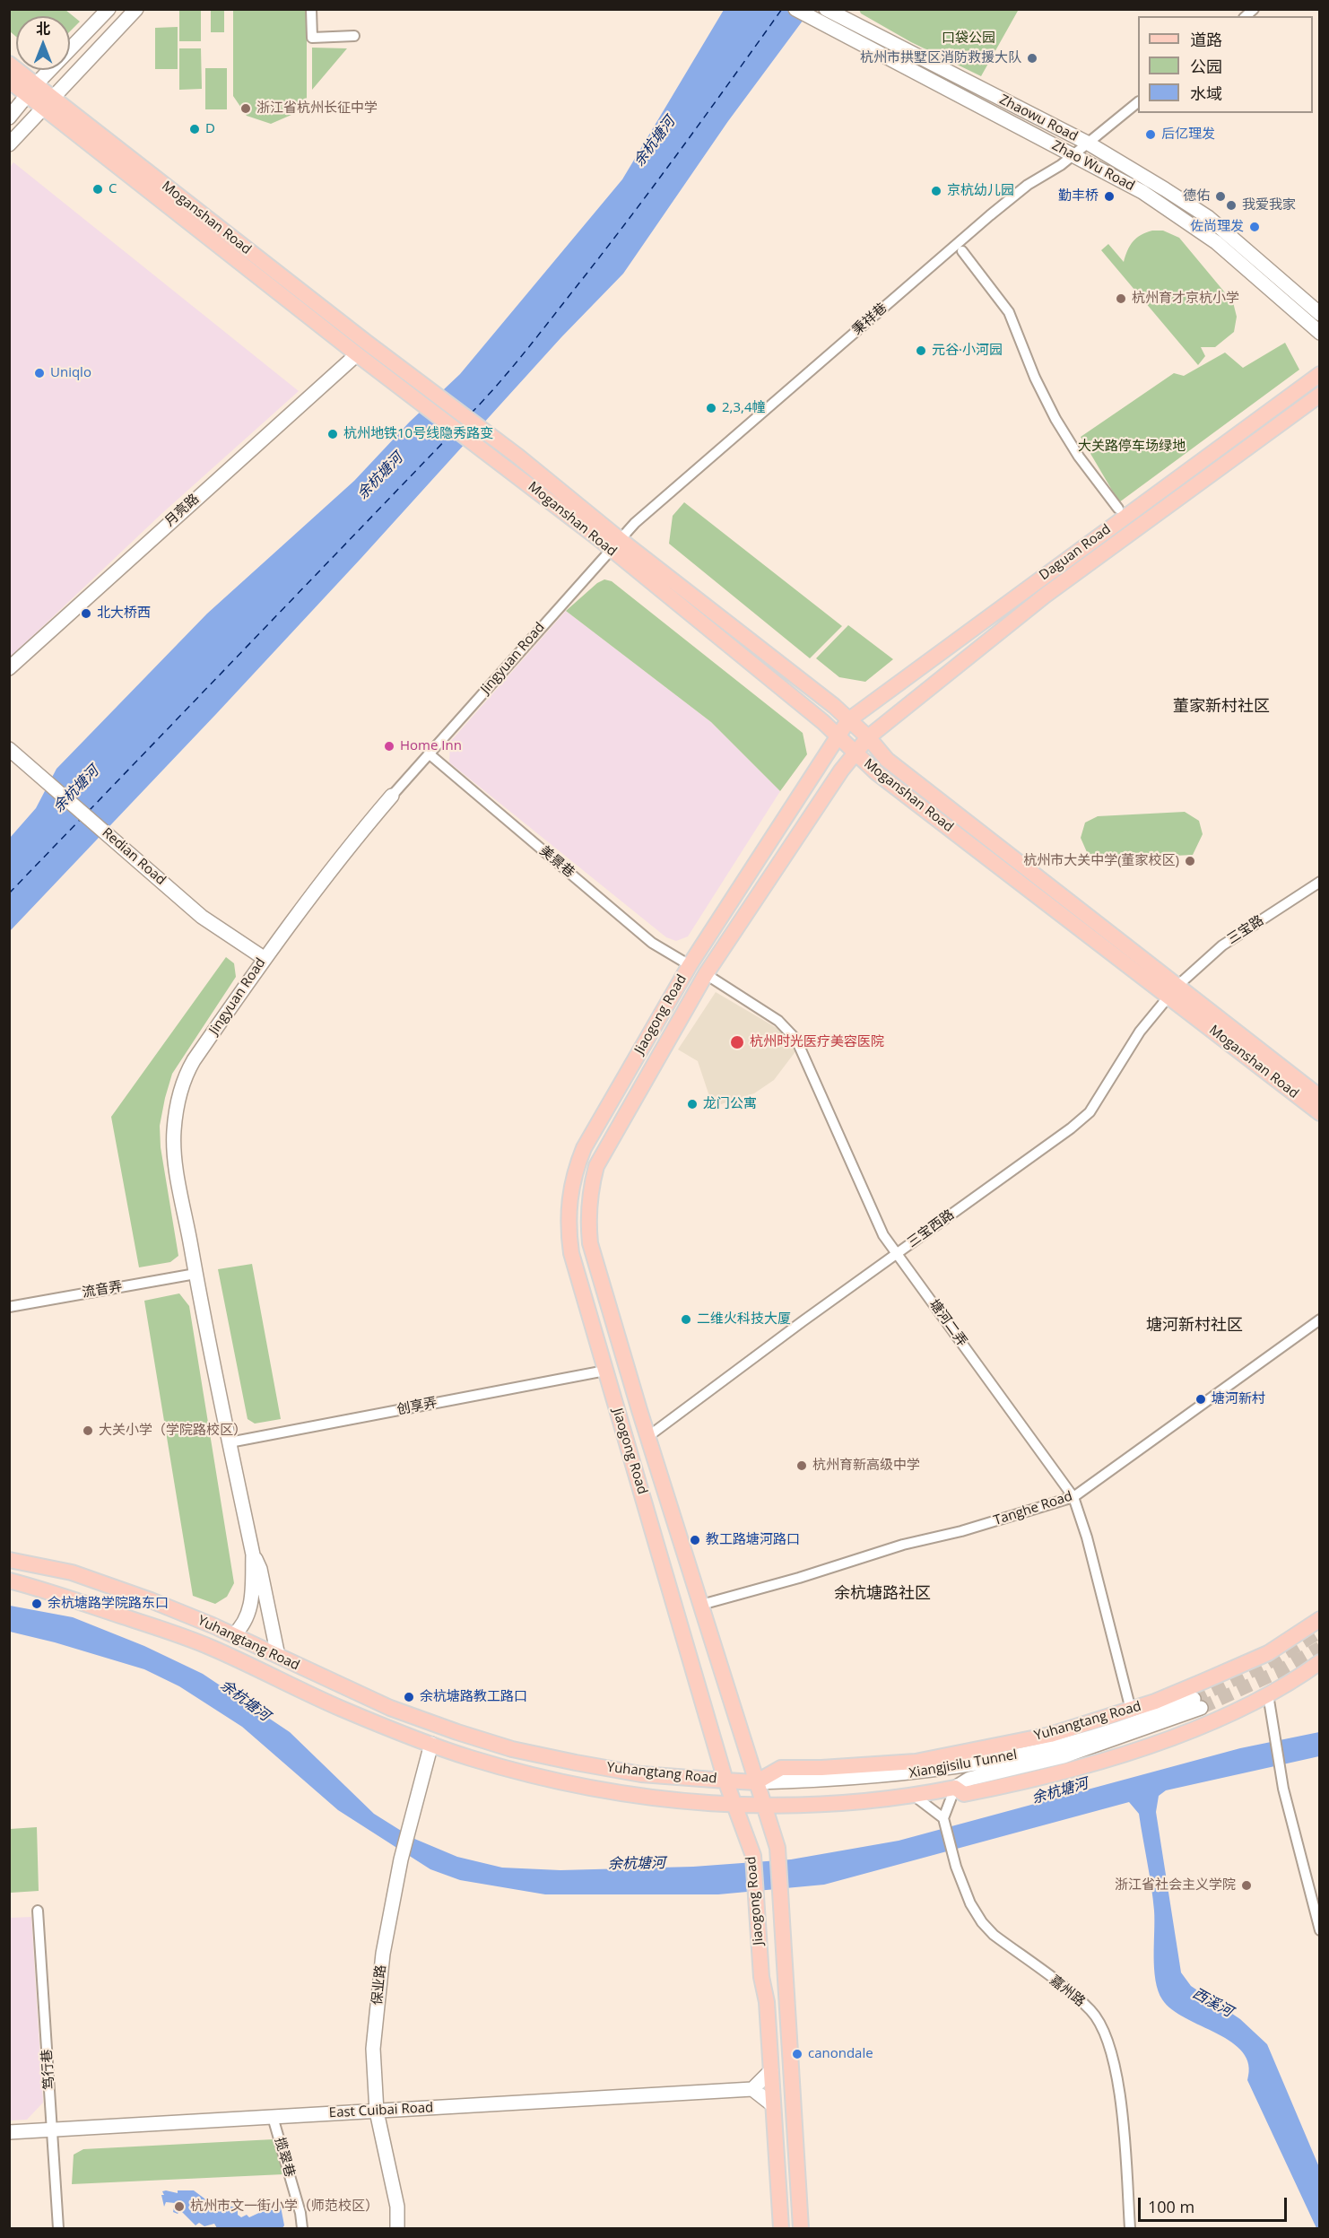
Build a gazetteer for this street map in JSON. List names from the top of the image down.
{
  "streets": {
    "main road": [
      "Moganshan Road",
      "Daguan Road",
      "Jiaogong Road",
      "Yuhangtang Road"
    ],
    "street": [
      "Zhaowu Road",
      "Zhao Wu Road",
      "秉祥巷",
      "月亮路",
      "Jingyuan Road",
      "Redian Road",
      "美景巷",
      "三宝路",
      "三宝西路",
      "流音弄",
      "塘河二弄",
      "创享弄",
      "Tanghe Road",
      "Xiangjisilu Tunnel",
      "保业路",
      "嘉州路",
      "笃行巷",
      "East Cuibai Road",
      "揽翠巷"
    ]
  },
  "crossings": [
    ["Zhaowu Road", "Zhao Wu Road"],
    ["Zhaowu Road", "秉祥巷"],
    ["Zhao Wu Road", "秉祥巷"],
    ["Moganshan Road", "秉祥巷"],
    ["Moganshan Road", "月亮路"],
    ["Moganshan Road", "Daguan Road"],
    ["Moganshan Road", "Jingyuan Road"],
    ["Moganshan Road", "三宝路"],
    ["Moganshan Road", "Jiaogong Road"],
    ["Moganshan Road", "三宝西路"],
    ["秉祥巷", "Jingyuan Road"],
    ["Daguan Road", "Jiaogong Road"],
    ["Jingyuan Road", "Redian Road"],
    ["Jingyuan Road", "美景巷"],
    ["Jingyuan Road", "流音弄"],
    ["Jingyuan Road", "创享弄"],
    ["Jingyuan Road", "Yuhangtang Road"],
    ["美景巷", "Jiaogong Road"],
    ["三宝路", "三宝西路"],
    ["Jiaogong Road", "三宝西路"],
    ["Jiaogong Road", "塘河二弄"],
    ["Jiaogong Road", "创享弄"],
    ["Jiaogong Road", "Tanghe Road"],
    ["Jiaogong Road", "Yuhangtang Road"],
    ["Jiaogong Road", "Xiangjisilu Tunnel"],
    ["三宝西路", "塘河二弄"],
    ["塘河二弄", "Tanghe Road"],
    ["塘河二弄", "Yuhangtang Road"],
    ["Yuhangtang Road", "Xiangjisilu Tunnel"],
    ["Yuhangtang Road", "保业路"],
    ["保业路", "East Cuibai Road"],
    ["笃行巷", "East Cuibai Road"],
    ["East Cuibai Road", "揽翠巷"]
  ],
  "districts": ["董家新村社区", "塘河新村社区", "余杭塘路社区"],
  "water": ["余杭塘河", "西溪河"],
  "parks": ["口袋公园", "大关路停车场绿地"],
  "places": [
    "杭州市拱墅区消防救援大队",
    "浙江省杭州长征中学",
    "D",
    "后亿理发",
    "C",
    "京杭幼儿园",
    "勤丰桥",
    "德佑",
    "我爱我家",
    "佐尚理发",
    "杭州育才京杭小学",
    "元谷·小河园",
    "Uniqlo",
    "2,3,4幢",
    "杭州地铁10号线隐秀路变",
    "北大桥西",
    "Home Inn",
    "杭州市大关中学(董家校区)",
    "杭州时光医疗美容医院",
    "龙门公寓",
    "二维火科技大厦",
    "塘河新村",
    "大关小学（学院路校区）",
    "杭州育新高级中学",
    "教工路塘河路口",
    "余杭塘路学院路东口",
    "余杭塘路教工路口",
    "浙江省社会主义学院",
    "canondale",
    "杭州市文一街小学（师范校区）"
  ],
  "legend": ["道路", "公园", "水域"],
  "scale_bar": "100 m",
  "north": "top"
}
